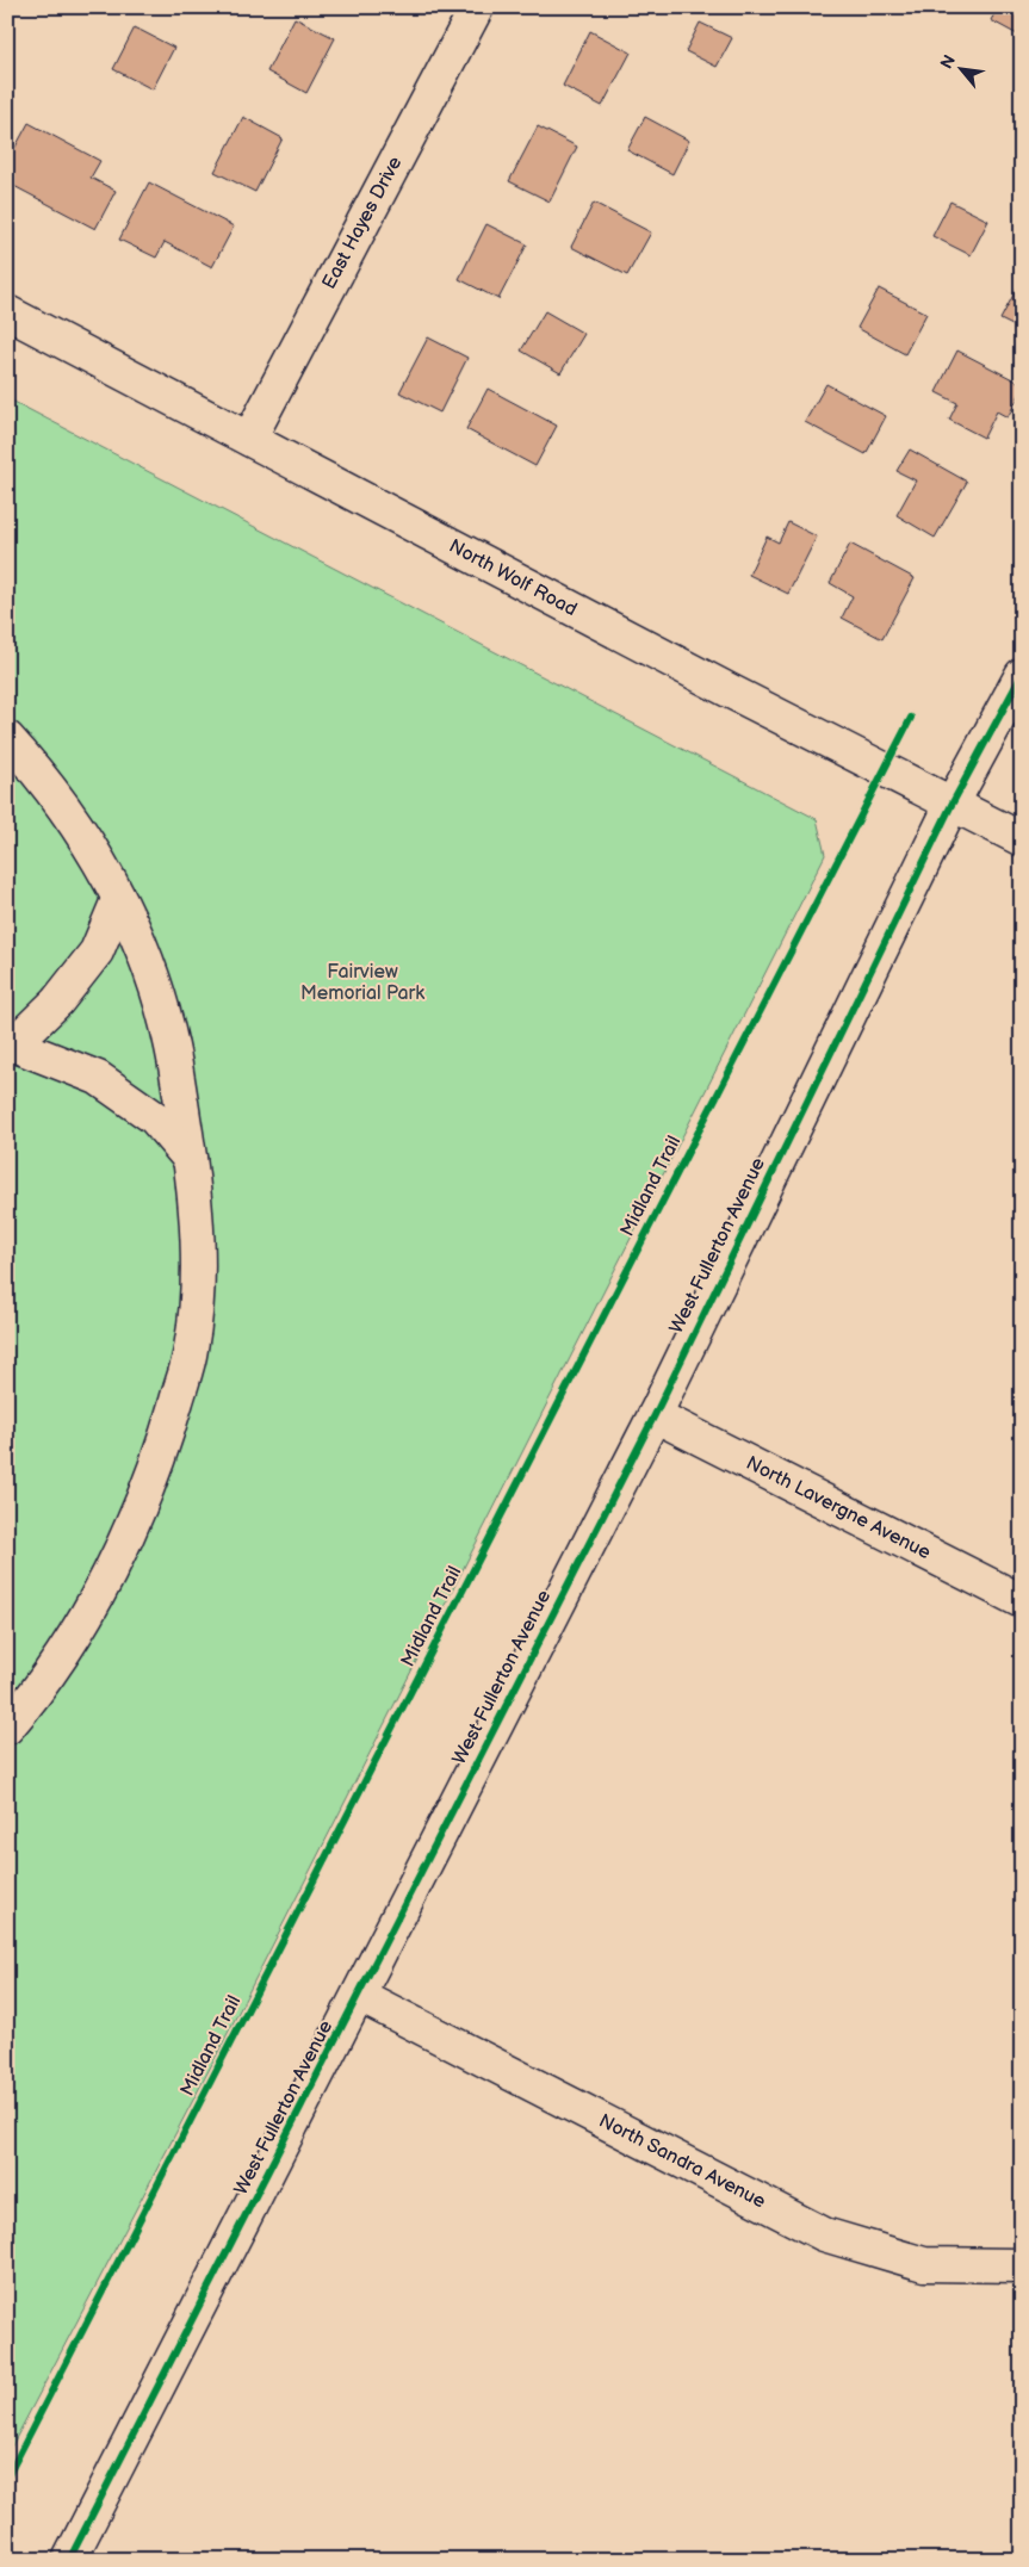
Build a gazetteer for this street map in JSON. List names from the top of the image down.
{
  "streets": {
    "street": [
      "East Hayes Drive",
      "North Wolf Road",
      "West Fullerton Avenue",
      "North Lavergne Avenue",
      "North Sandra Avenue"
    ],
    "cycle path": ["Midland Trail"]
  },
  "crossings": [
    ["East Hayes Drive", "North Wolf Road"],
    ["North Wolf Road", "West Fullerton Avenue"],
    ["West Fullerton Avenue", "North Lavergne Avenue"],
    ["West Fullerton Avenue", "North Sandra Avenue"]
  ],
  "parks": ["Fairview Memorial Park"],
  "north": "top left"
}
